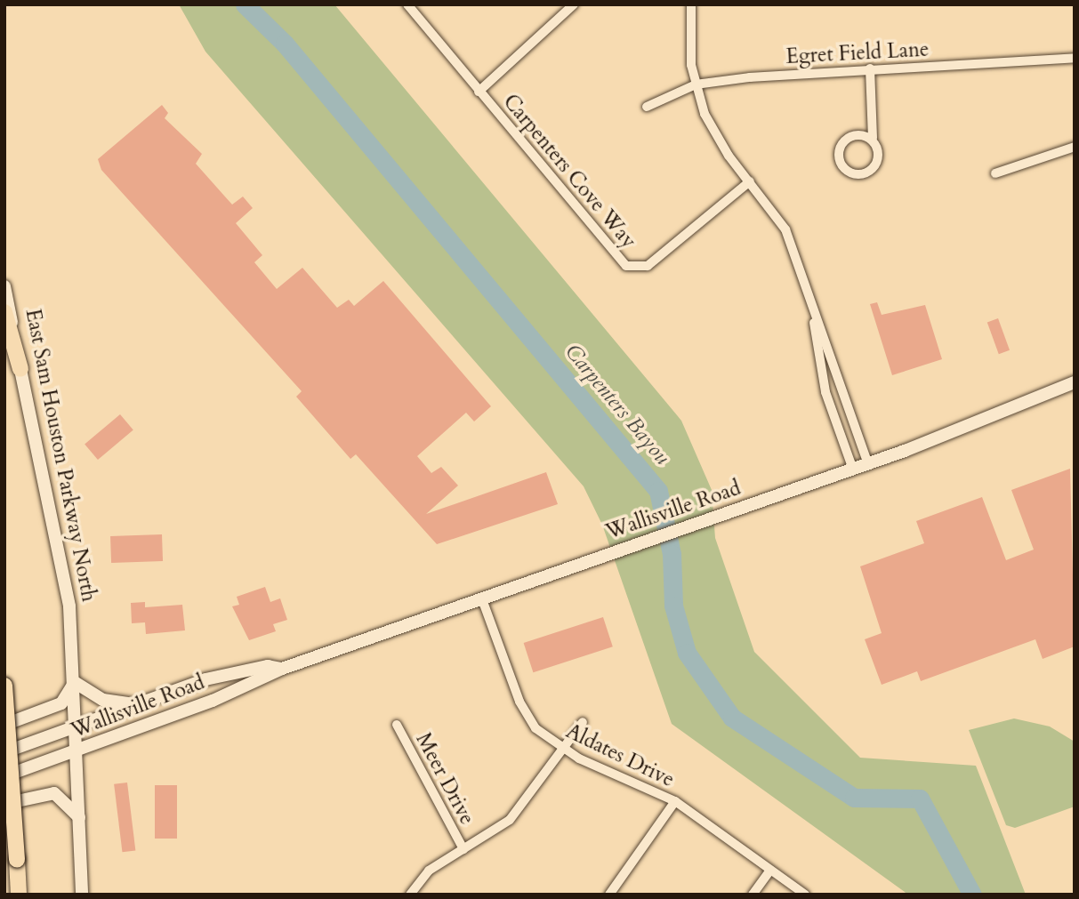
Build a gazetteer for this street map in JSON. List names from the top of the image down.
{
  "streets": {
    "main road": ["East Sam Houston Parkway North", "Wallisville Road"],
    "street": [
      "Egret Field Lane",
      "Carpenters Cove Way",
      "Aldates Drive",
      "Meer Drive"
    ]
  },
  "crossings": [
    ["East Sam Houston Parkway North", "Wallisville Road"],
    ["Wallisville Road", "Aldates Drive"]
  ],
  "water": ["Carpenters Bayou"]
}
